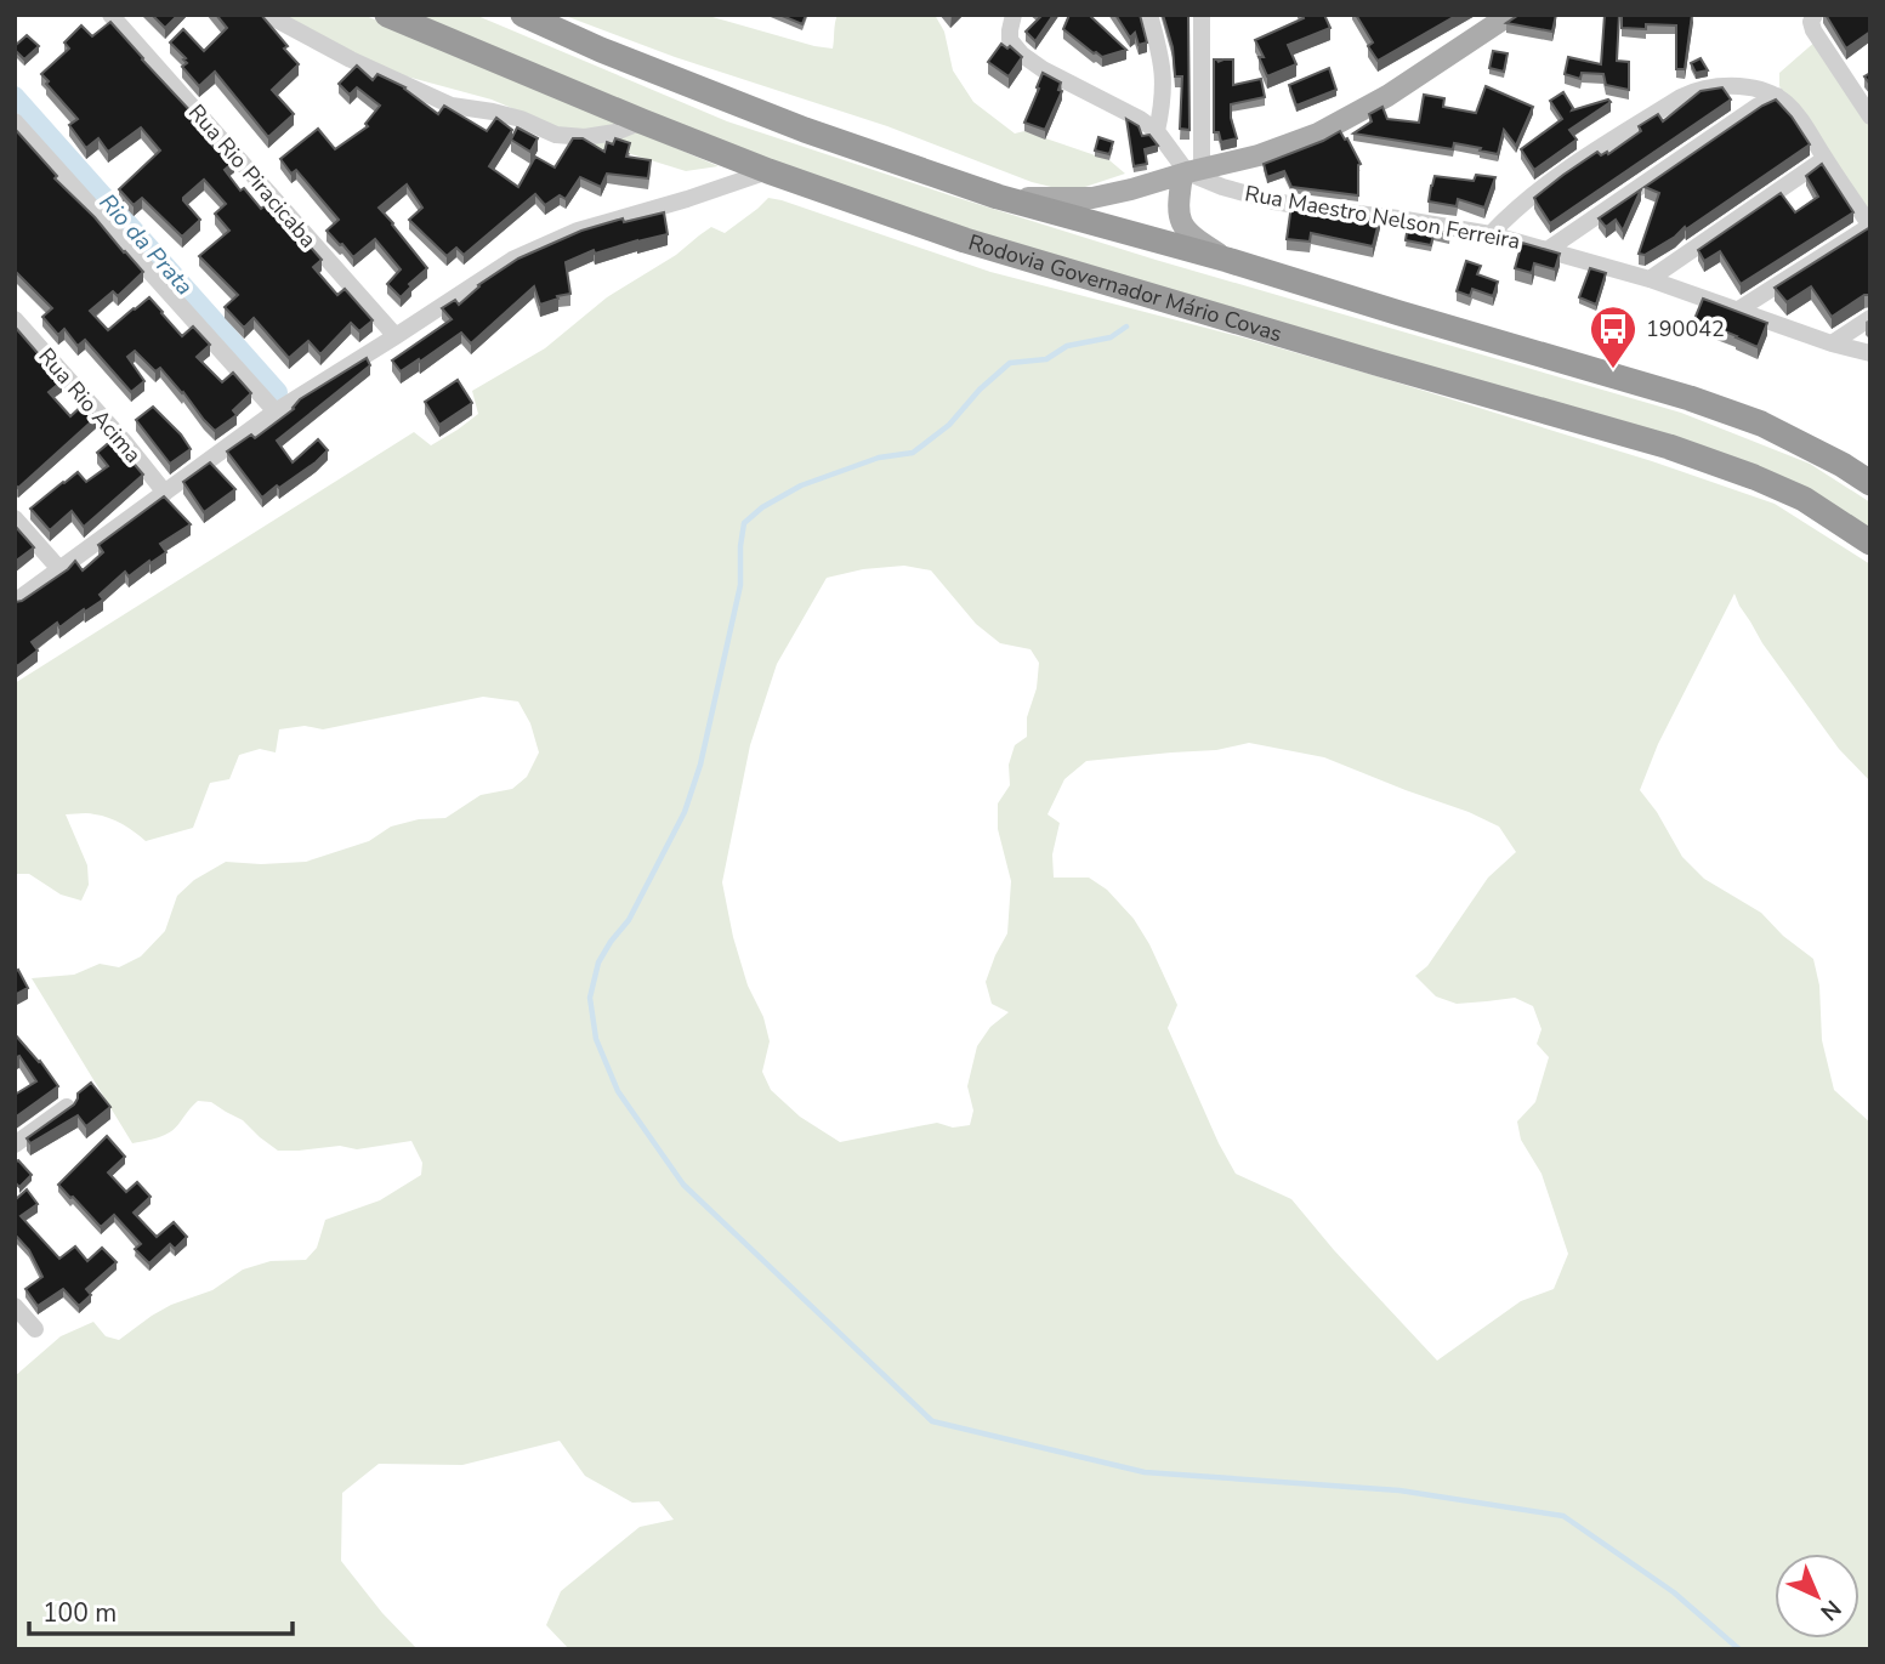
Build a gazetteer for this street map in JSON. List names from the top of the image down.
{
  "streets": {
    "highway": ["Rodovia Governador Mário Covas"],
    "street": ["Rua Rio Piracicaba", "Rua Maestro Nelson Ferreira", "Rua Rio Acima"]
  },
  "water": ["Rio da Prata"],
  "places": {
    "bus stop": ["190042"]
  },
  "scale_bar": "100 m",
  "north": "bottom right"
}
